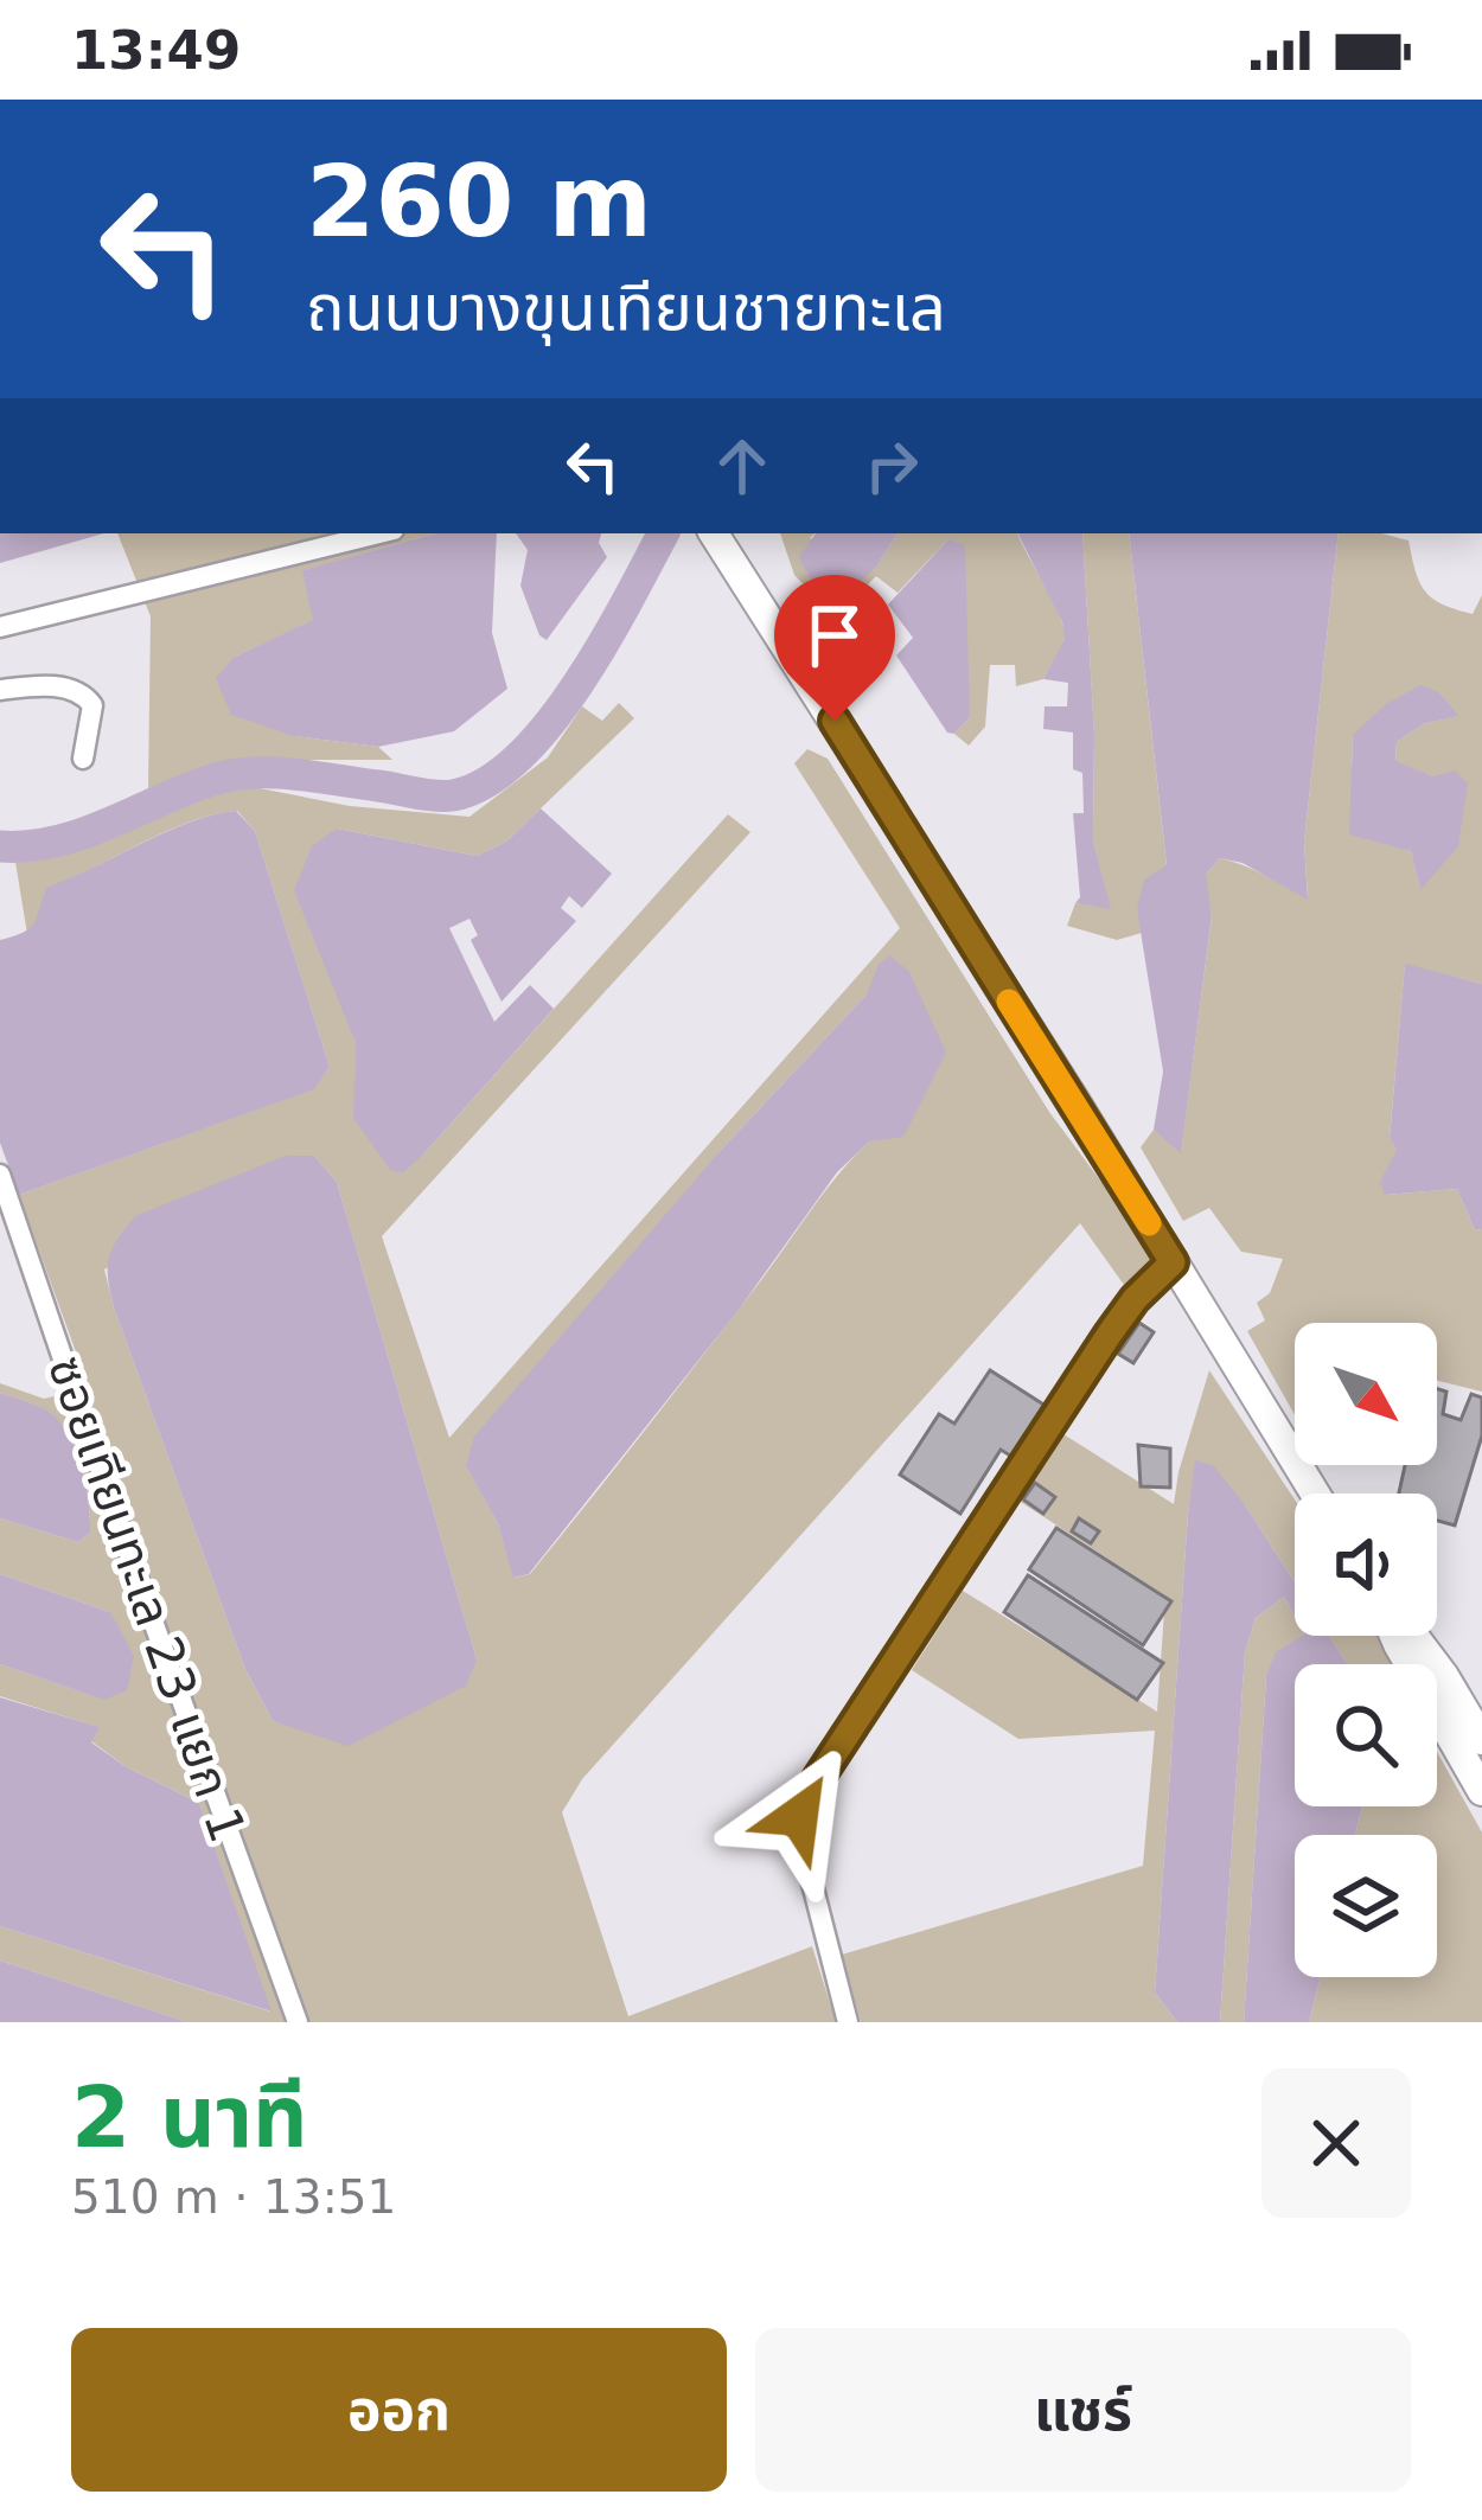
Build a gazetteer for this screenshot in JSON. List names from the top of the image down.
{
  "streets": {
    "street": ["ซอยเทียนทะเล 23 แยก 1"]
  },
  "north": "bottom right",
  "page": {
    "status": "13:49",
    "turn": ["260 m", "ถนนบางขุนเทียนชายทะเล"],
    "heading": ["2 นาที", "510 m · 13:51"],
    "buttons": ["ออก", "แชร์"]
  }
}
